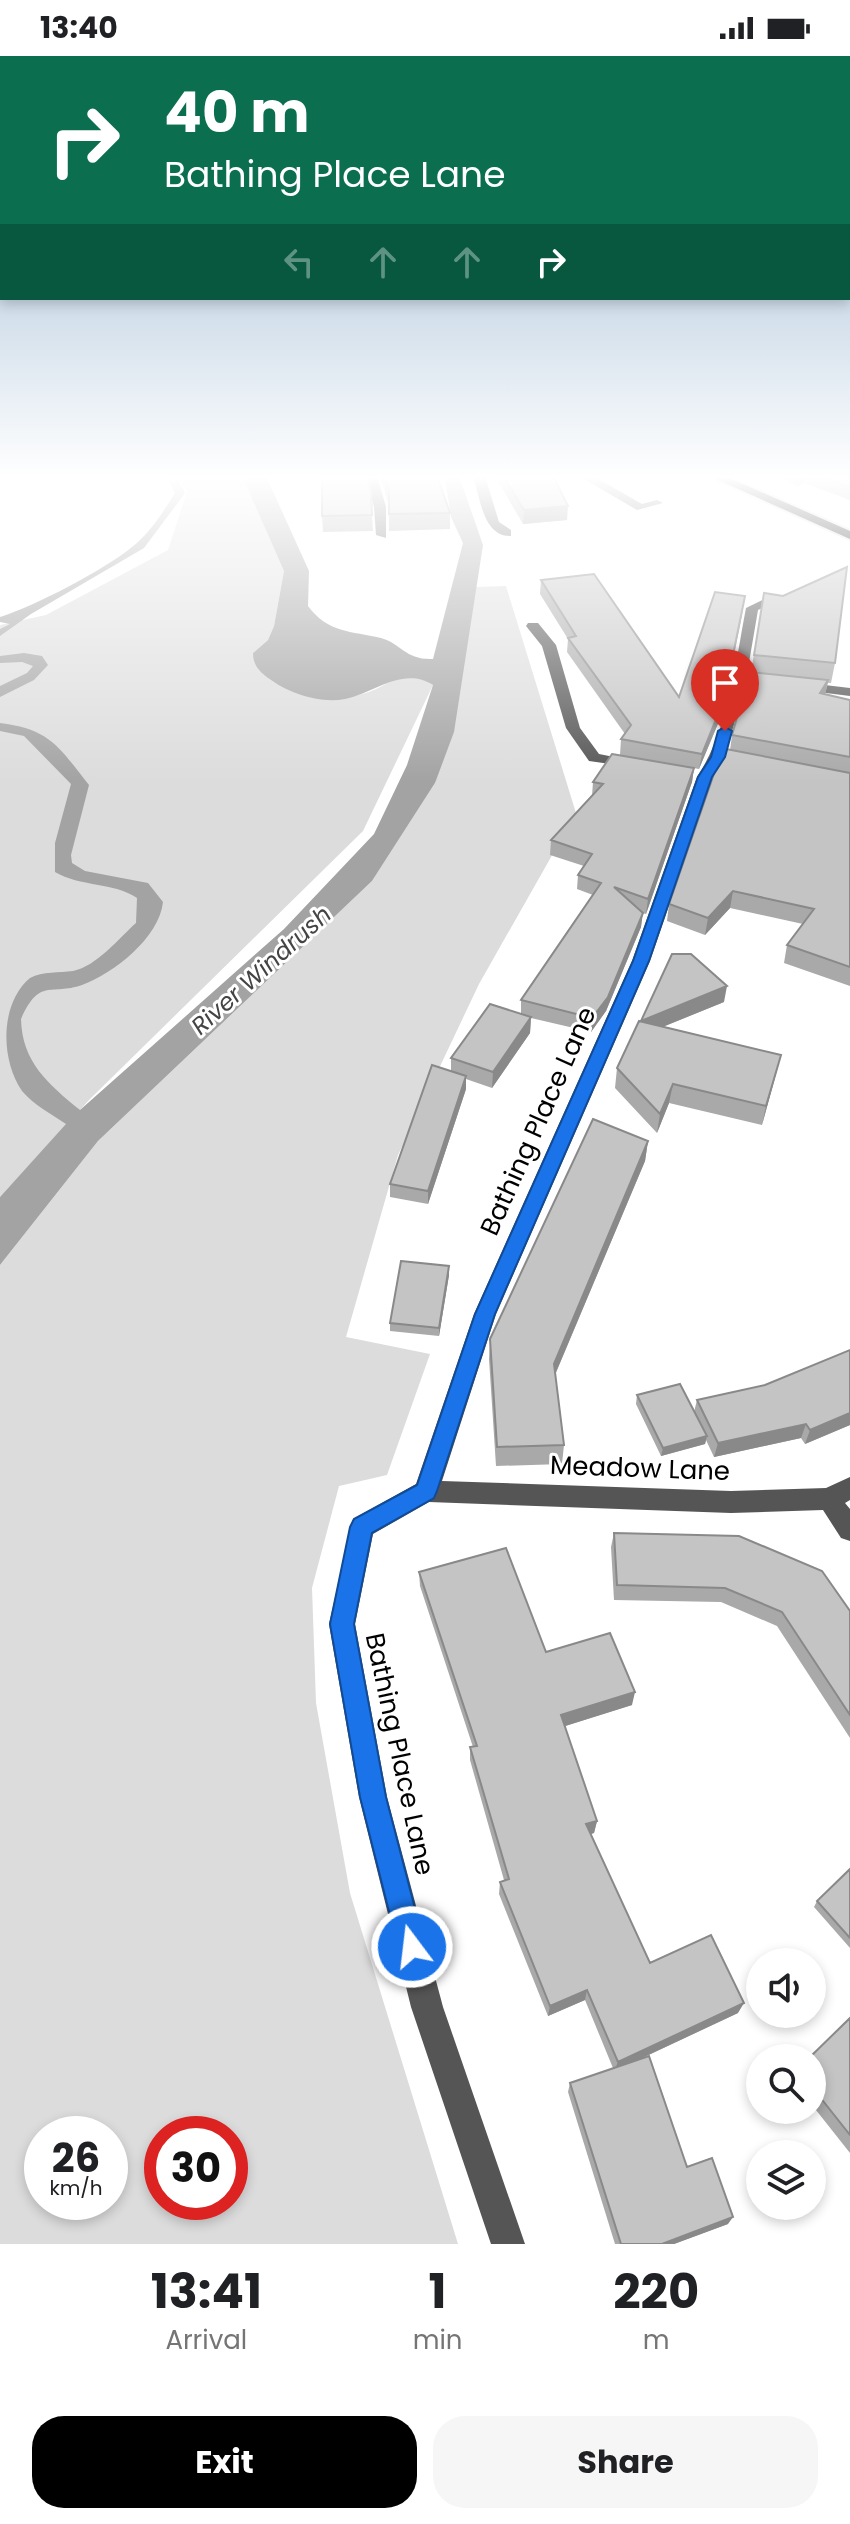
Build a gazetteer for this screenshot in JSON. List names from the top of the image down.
{
  "streets": {
    "street": ["Bathing Place Lane", "Meadow Lane"]
  },
  "crossings": [
    ["Bathing Place Lane", "Meadow Lane"]
  ],
  "water": ["River Windrush"],
  "page": {
    "status": "13:40",
    "turn": ["40 m", "Bathing Place Lane"],
    "speed": "26 km/h",
    "limit": "30",
    "eta": [
      "13:41",
      "Arrival",
      "1",
      "min",
      "220",
      "m"
    ],
    "buttons": ["Exit", "Share"]
  }
}
